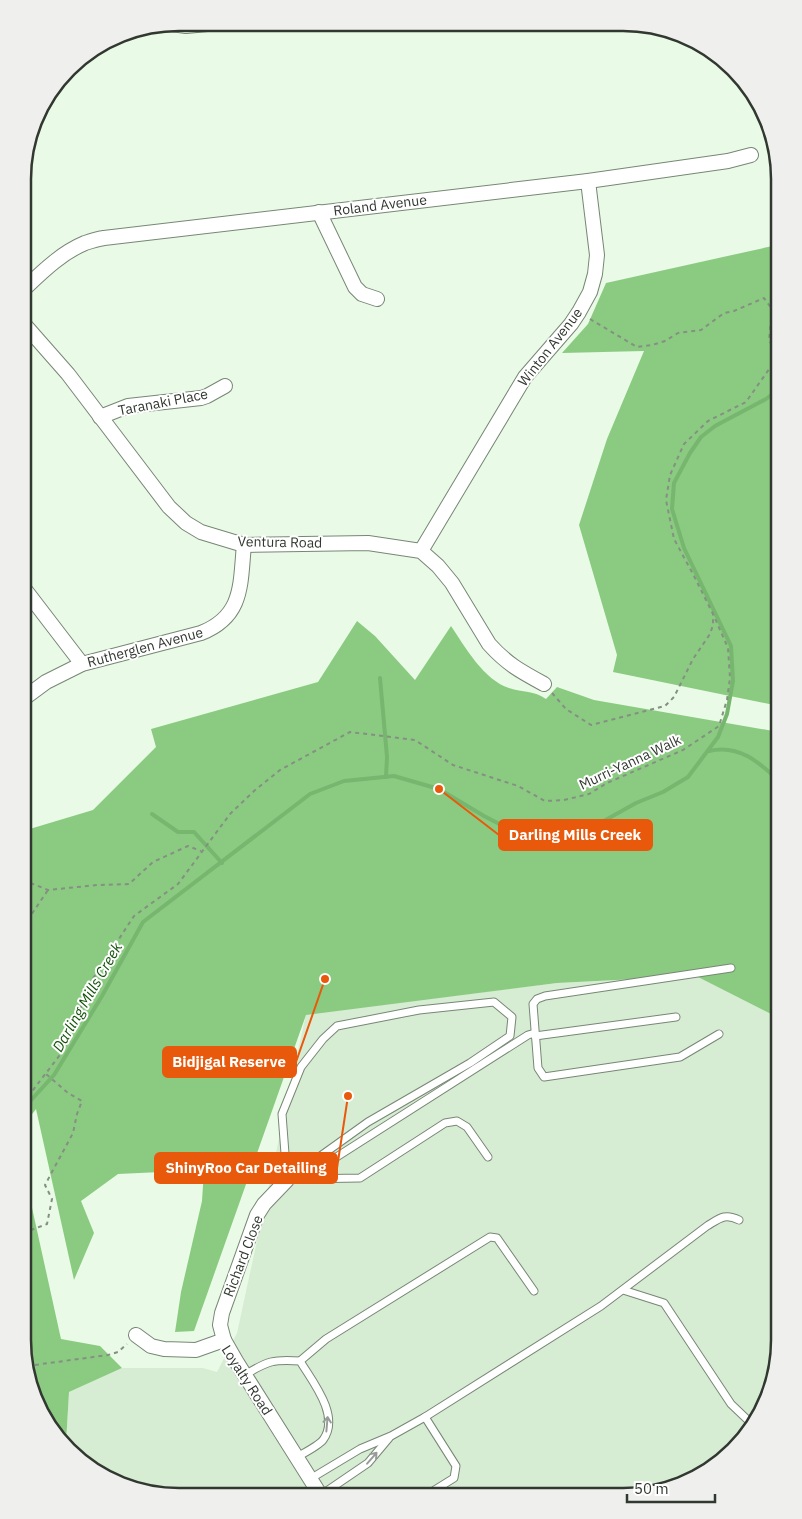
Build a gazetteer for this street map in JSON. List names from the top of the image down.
{
  "streets": {
    "street": [
      "Roland Avenue",
      "Winton Avenue",
      "Taranaki Place",
      "Ventura Road",
      "Rutherglen Avenue",
      "Richard Close",
      "Loyalty Road"
    ],
    "path": ["Murri-Yanna Walk"]
  },
  "crossings": [
    ["Roland Avenue", "Winton Avenue"],
    ["Winton Avenue", "Ventura Road"],
    ["Taranaki Place", "Ventura Road"],
    ["Ventura Road", "Rutherglen Avenue"],
    ["Richard Close", "Loyalty Road"]
  ],
  "water": ["Darling Mills Creek"],
  "places": ["Darling Mills Creek", "Bidjigal Reserve", "ShinyRoo Car Detailing"],
  "scale_bar": "50 m"
}
